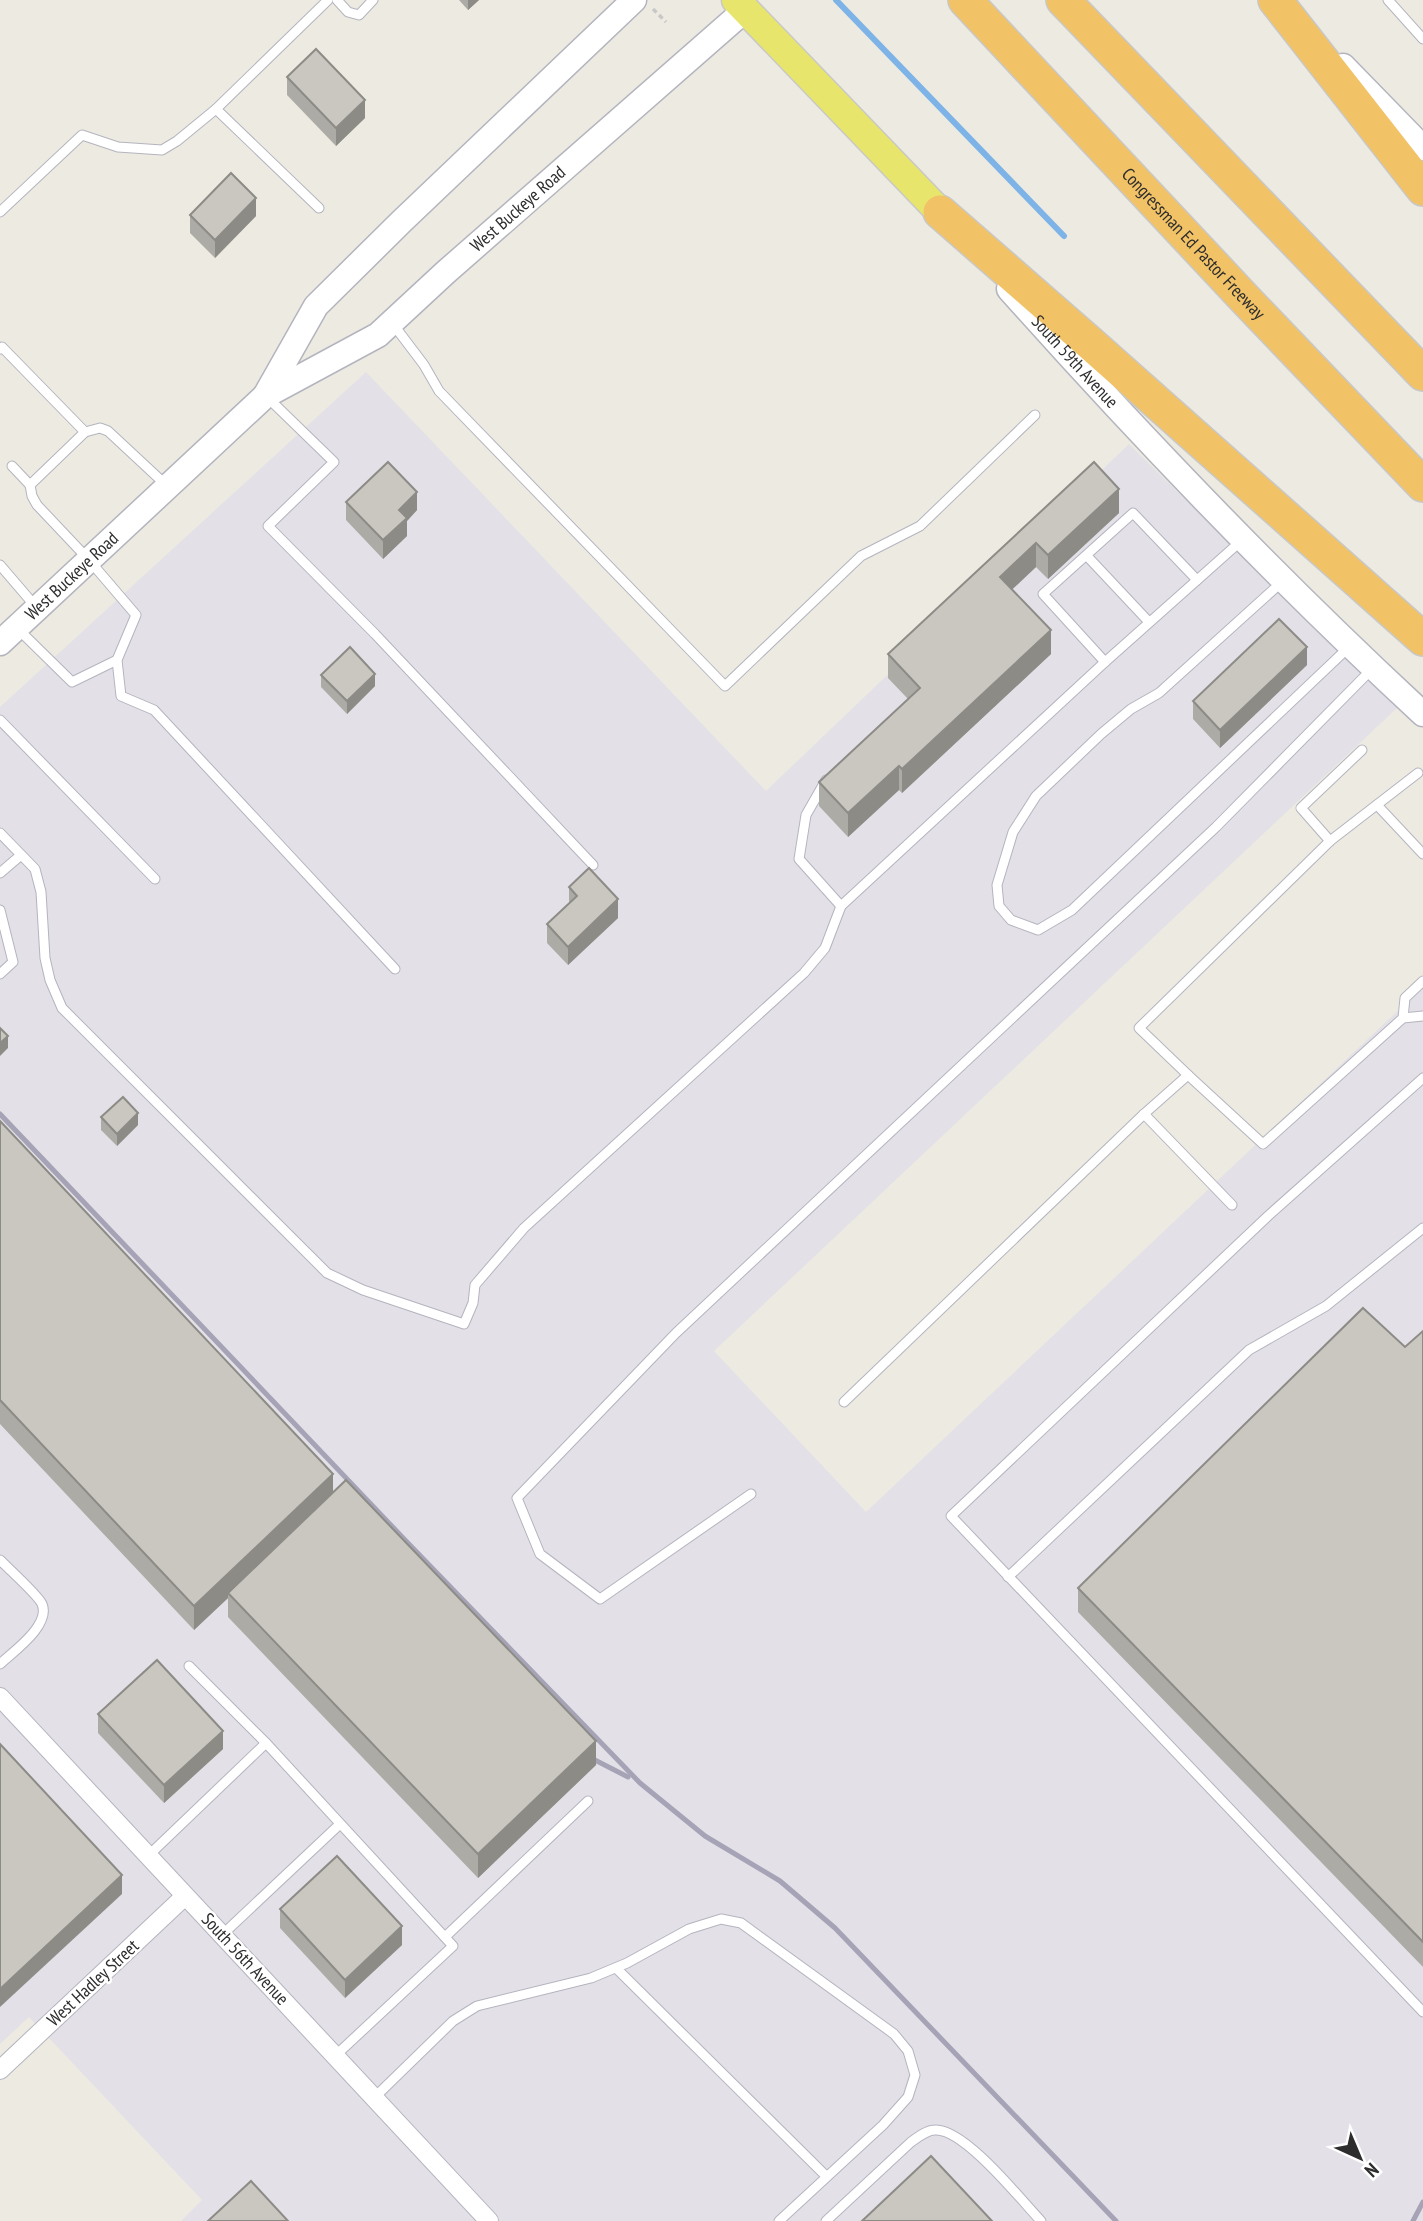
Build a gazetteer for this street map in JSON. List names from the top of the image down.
{
  "streets": {
    "highway": ["Congressman Ed Pastor Freeway"],
    "main road": ["West Buckeye Road", "South 59th Avenue"],
    "street": ["South 56th Avenue", "West Hadley Street"]
  },
  "crossings": [
    ["West Buckeye Road", "South 59th Avenue"],
    ["South 56th Avenue", "West Hadley Street"]
  ],
  "north": "bottom right"
}
